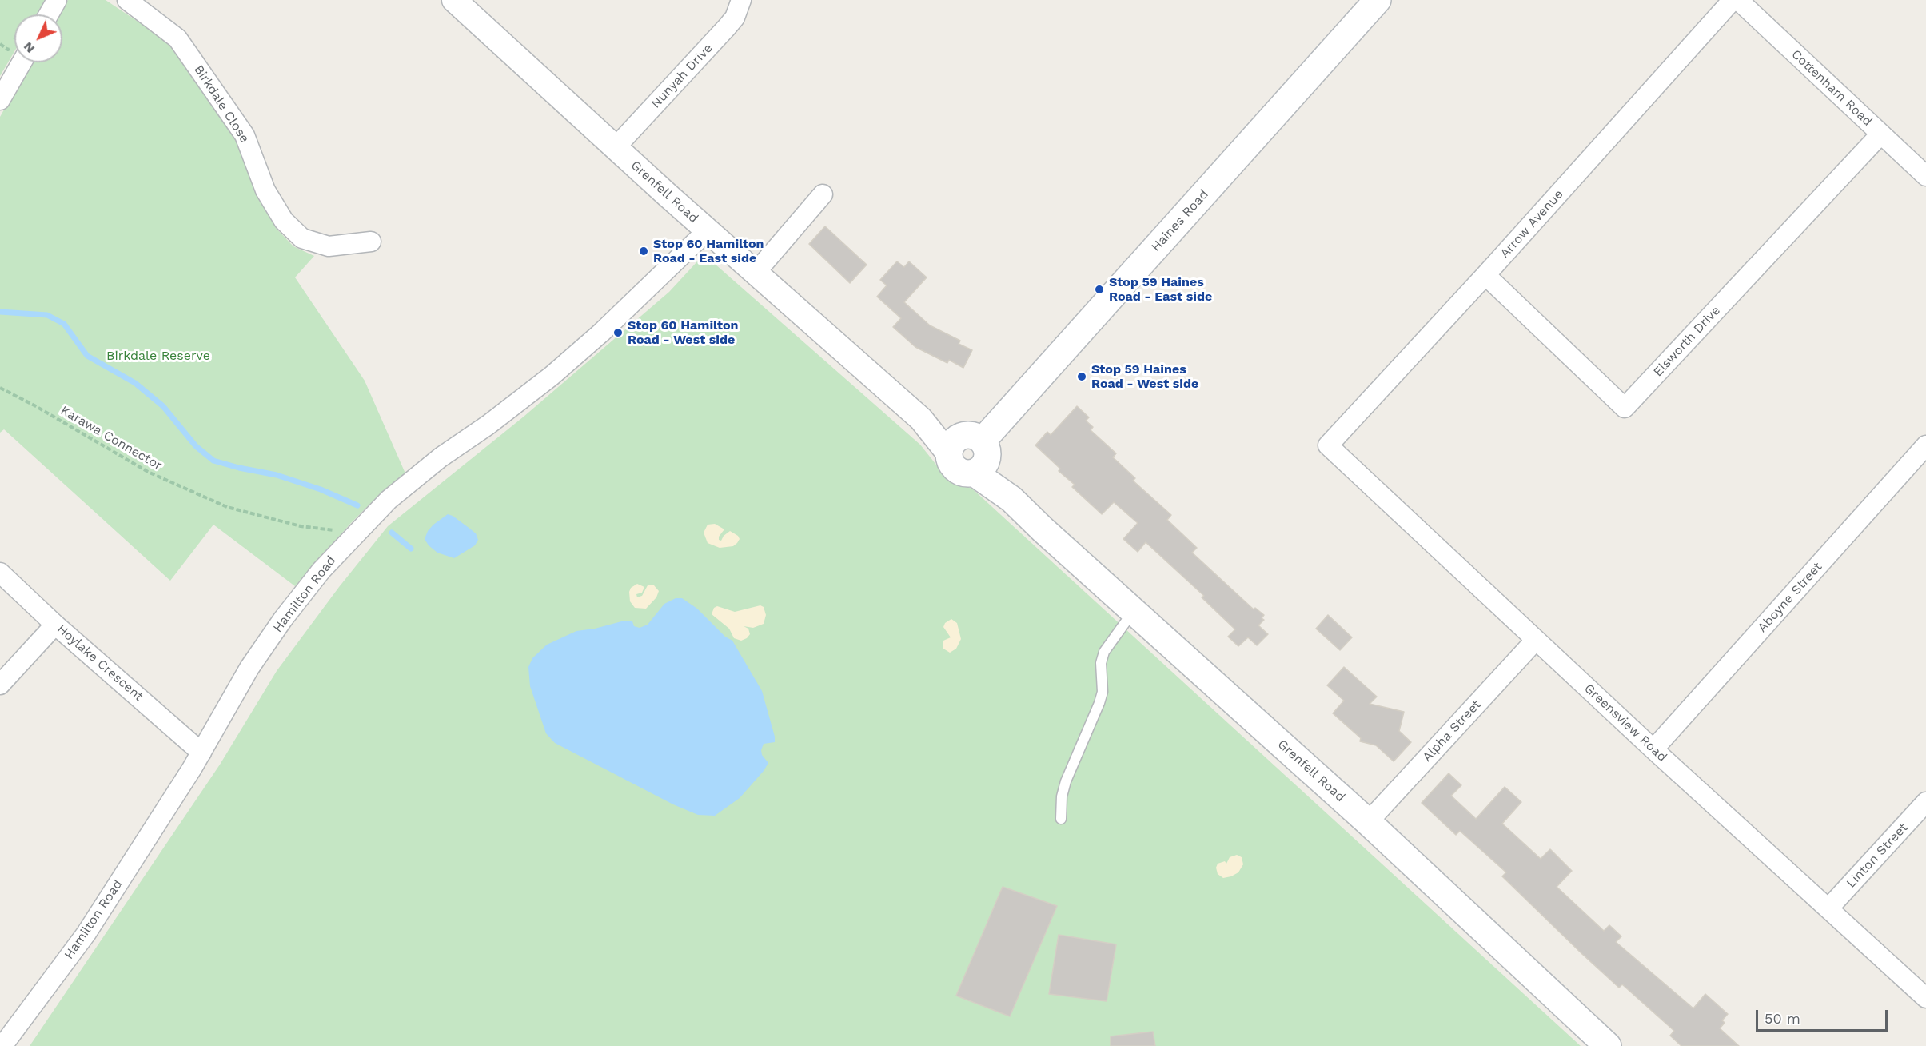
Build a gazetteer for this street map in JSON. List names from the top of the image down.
{
  "streets": {
    "main road": ["Grenfell Road", "Haines Road"],
    "street": [
      "Nunyah Drive",
      "Cottenham Road",
      "Birkdale Close",
      "Arrow Avenue",
      "Elsworth Drive",
      "Hamilton Road",
      "Aboyne Street",
      "Hoylake Crescent",
      "Greensview Road",
      "Alpha Street",
      "Linton Street"
    ],
    "path": ["Karawa Connector"]
  },
  "crossings": [
    ["Nunyah Drive", "Grenfell Road"],
    ["Cottenham Road", "Elsworth Drive"],
    ["Grenfell Road", "Haines Road"],
    ["Grenfell Road", "Hamilton Road"],
    ["Grenfell Road", "Alpha Street"],
    ["Arrow Avenue", "Elsworth Drive"],
    ["Arrow Avenue", "Greensview Road"],
    ["Karawa Connector", "Hamilton Road"],
    ["Hamilton Road", "Hoylake Crescent"],
    ["Aboyne Street", "Greensview Road"],
    ["Greensview Road", "Alpha Street"],
    ["Greensview Road", "Linton Street"]
  ],
  "parks": ["Birkdale Reserve"],
  "places": [
    "Stop 60 Hamilton Road - East side",
    "Stop 59 Haines Road - East side",
    "Stop 60 Hamilton Road - West side",
    "Stop 59 Haines Road - West side"
  ],
  "scale_bar": "50 m",
  "north": "bottom left"
}
